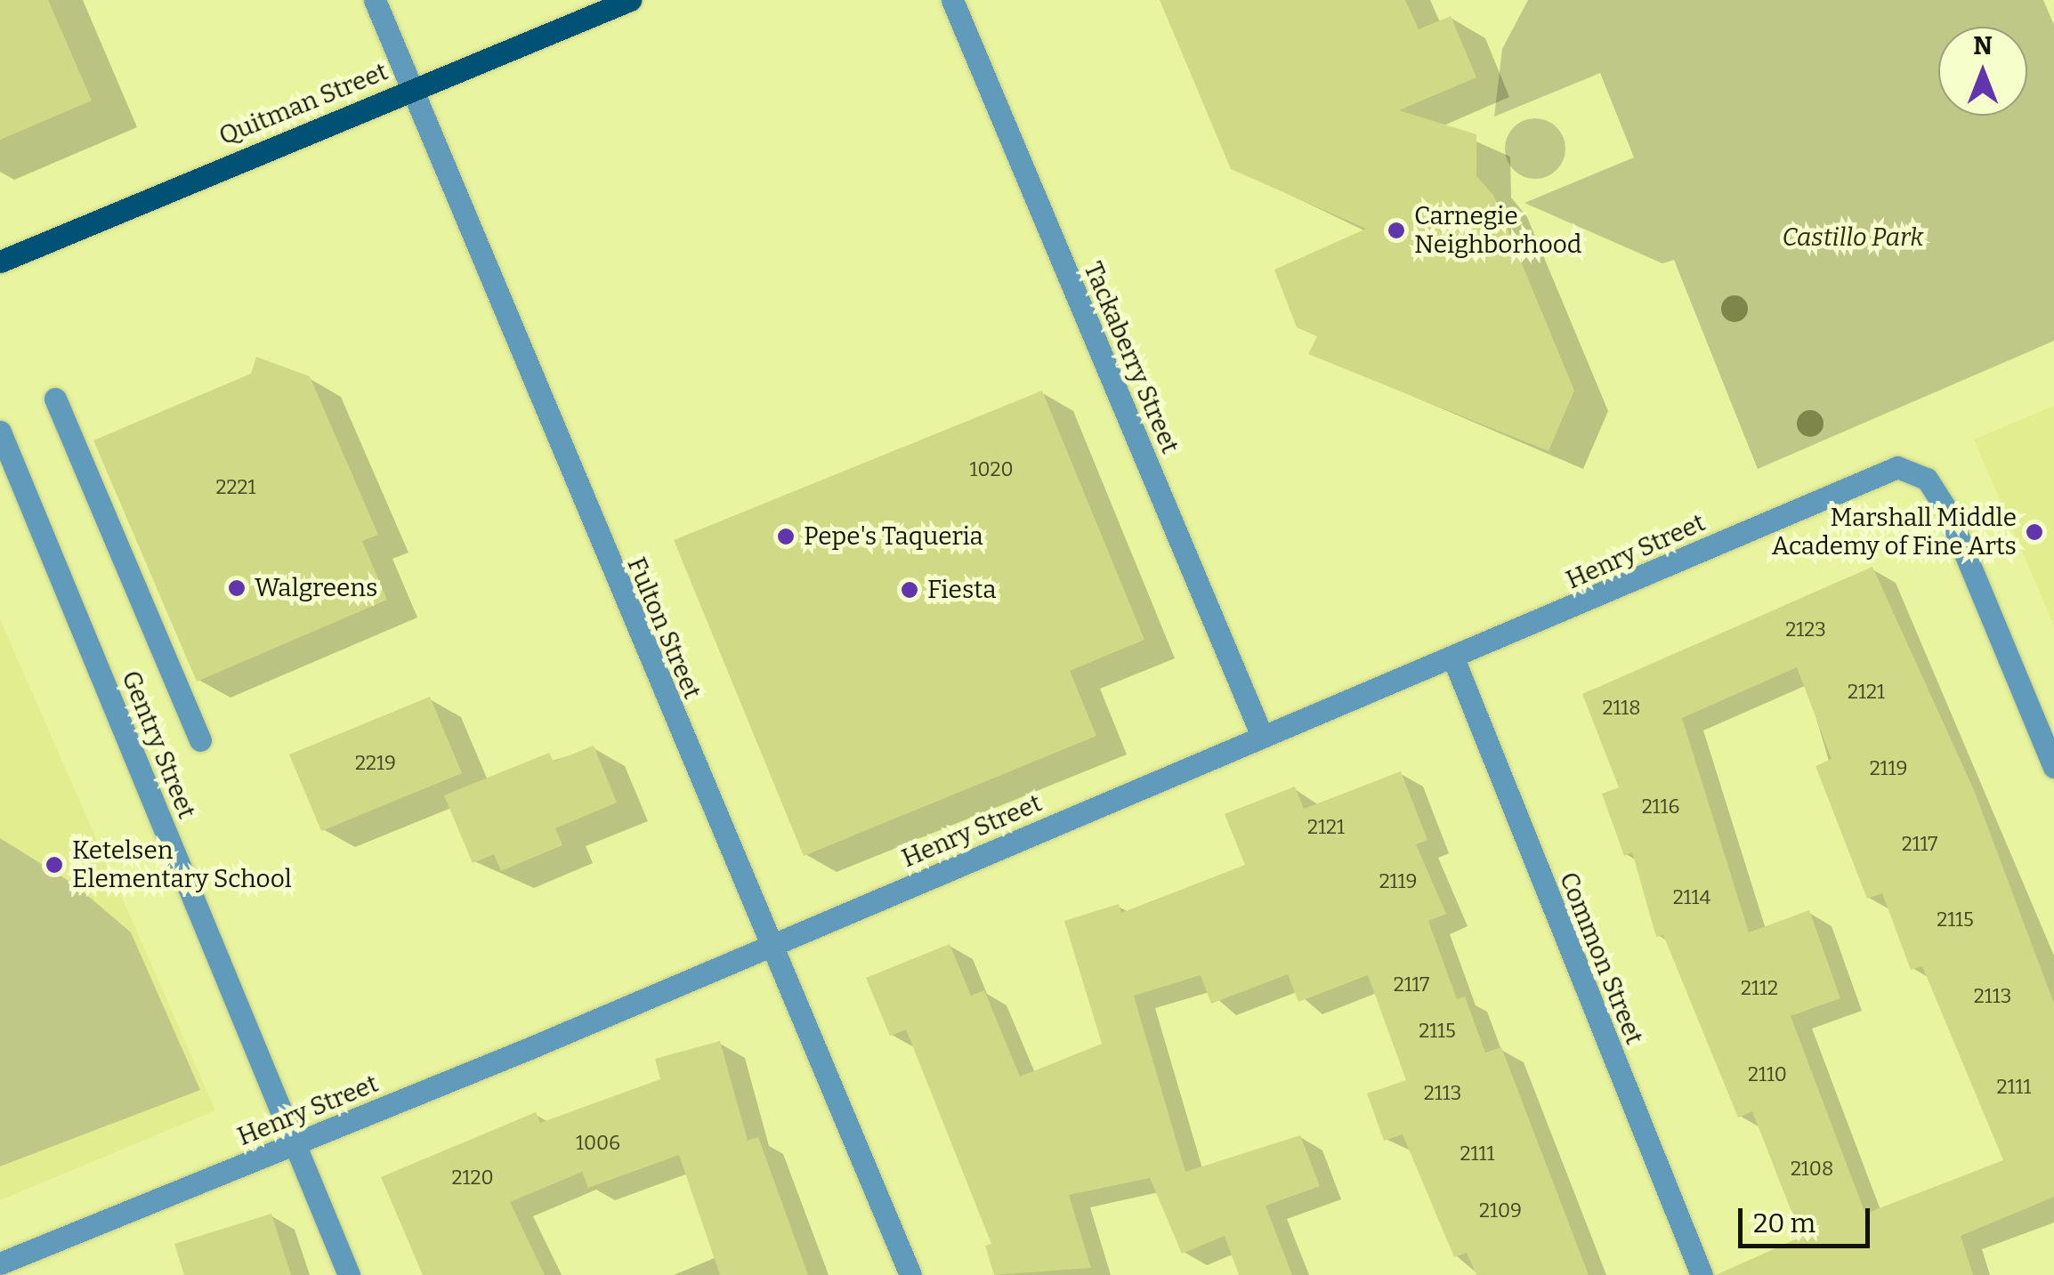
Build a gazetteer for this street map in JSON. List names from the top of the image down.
{
  "streets": {
    "main road": ["Quitman Street"],
    "street": [
      "Tackaberry Street",
      "Henry Street",
      "Fulton Street",
      "Gentry Street",
      "Common Street"
    ]
  },
  "crossings": [
    ["Quitman Street", "Fulton Street"],
    ["Tackaberry Street", "Henry Street"],
    ["Henry Street", "Fulton Street"],
    ["Henry Street", "Gentry Street"],
    ["Henry Street", "Common Street"]
  ],
  "parks": ["Castillo Park"],
  "places": [
    "Carnegie Neighborhood",
    "Marshall Middle Academy of Fine Arts",
    "Pepe's Taqueria",
    "Walgreens",
    "Fiesta",
    "Ketelsen Elementary School"
  ],
  "house_numbers": [
    "1020",
    "2221",
    "2123",
    "2121",
    "2118",
    "2219",
    "2119",
    "2116",
    "2121",
    "2117",
    "2119",
    "2114",
    "2115",
    "2117",
    "2112",
    "2113",
    "2115",
    "2110",
    "2111",
    "2113",
    "1006",
    "2111",
    "2108",
    "2120",
    "2109"
  ],
  "scale_bar": "20 m",
  "north": "top"
}
